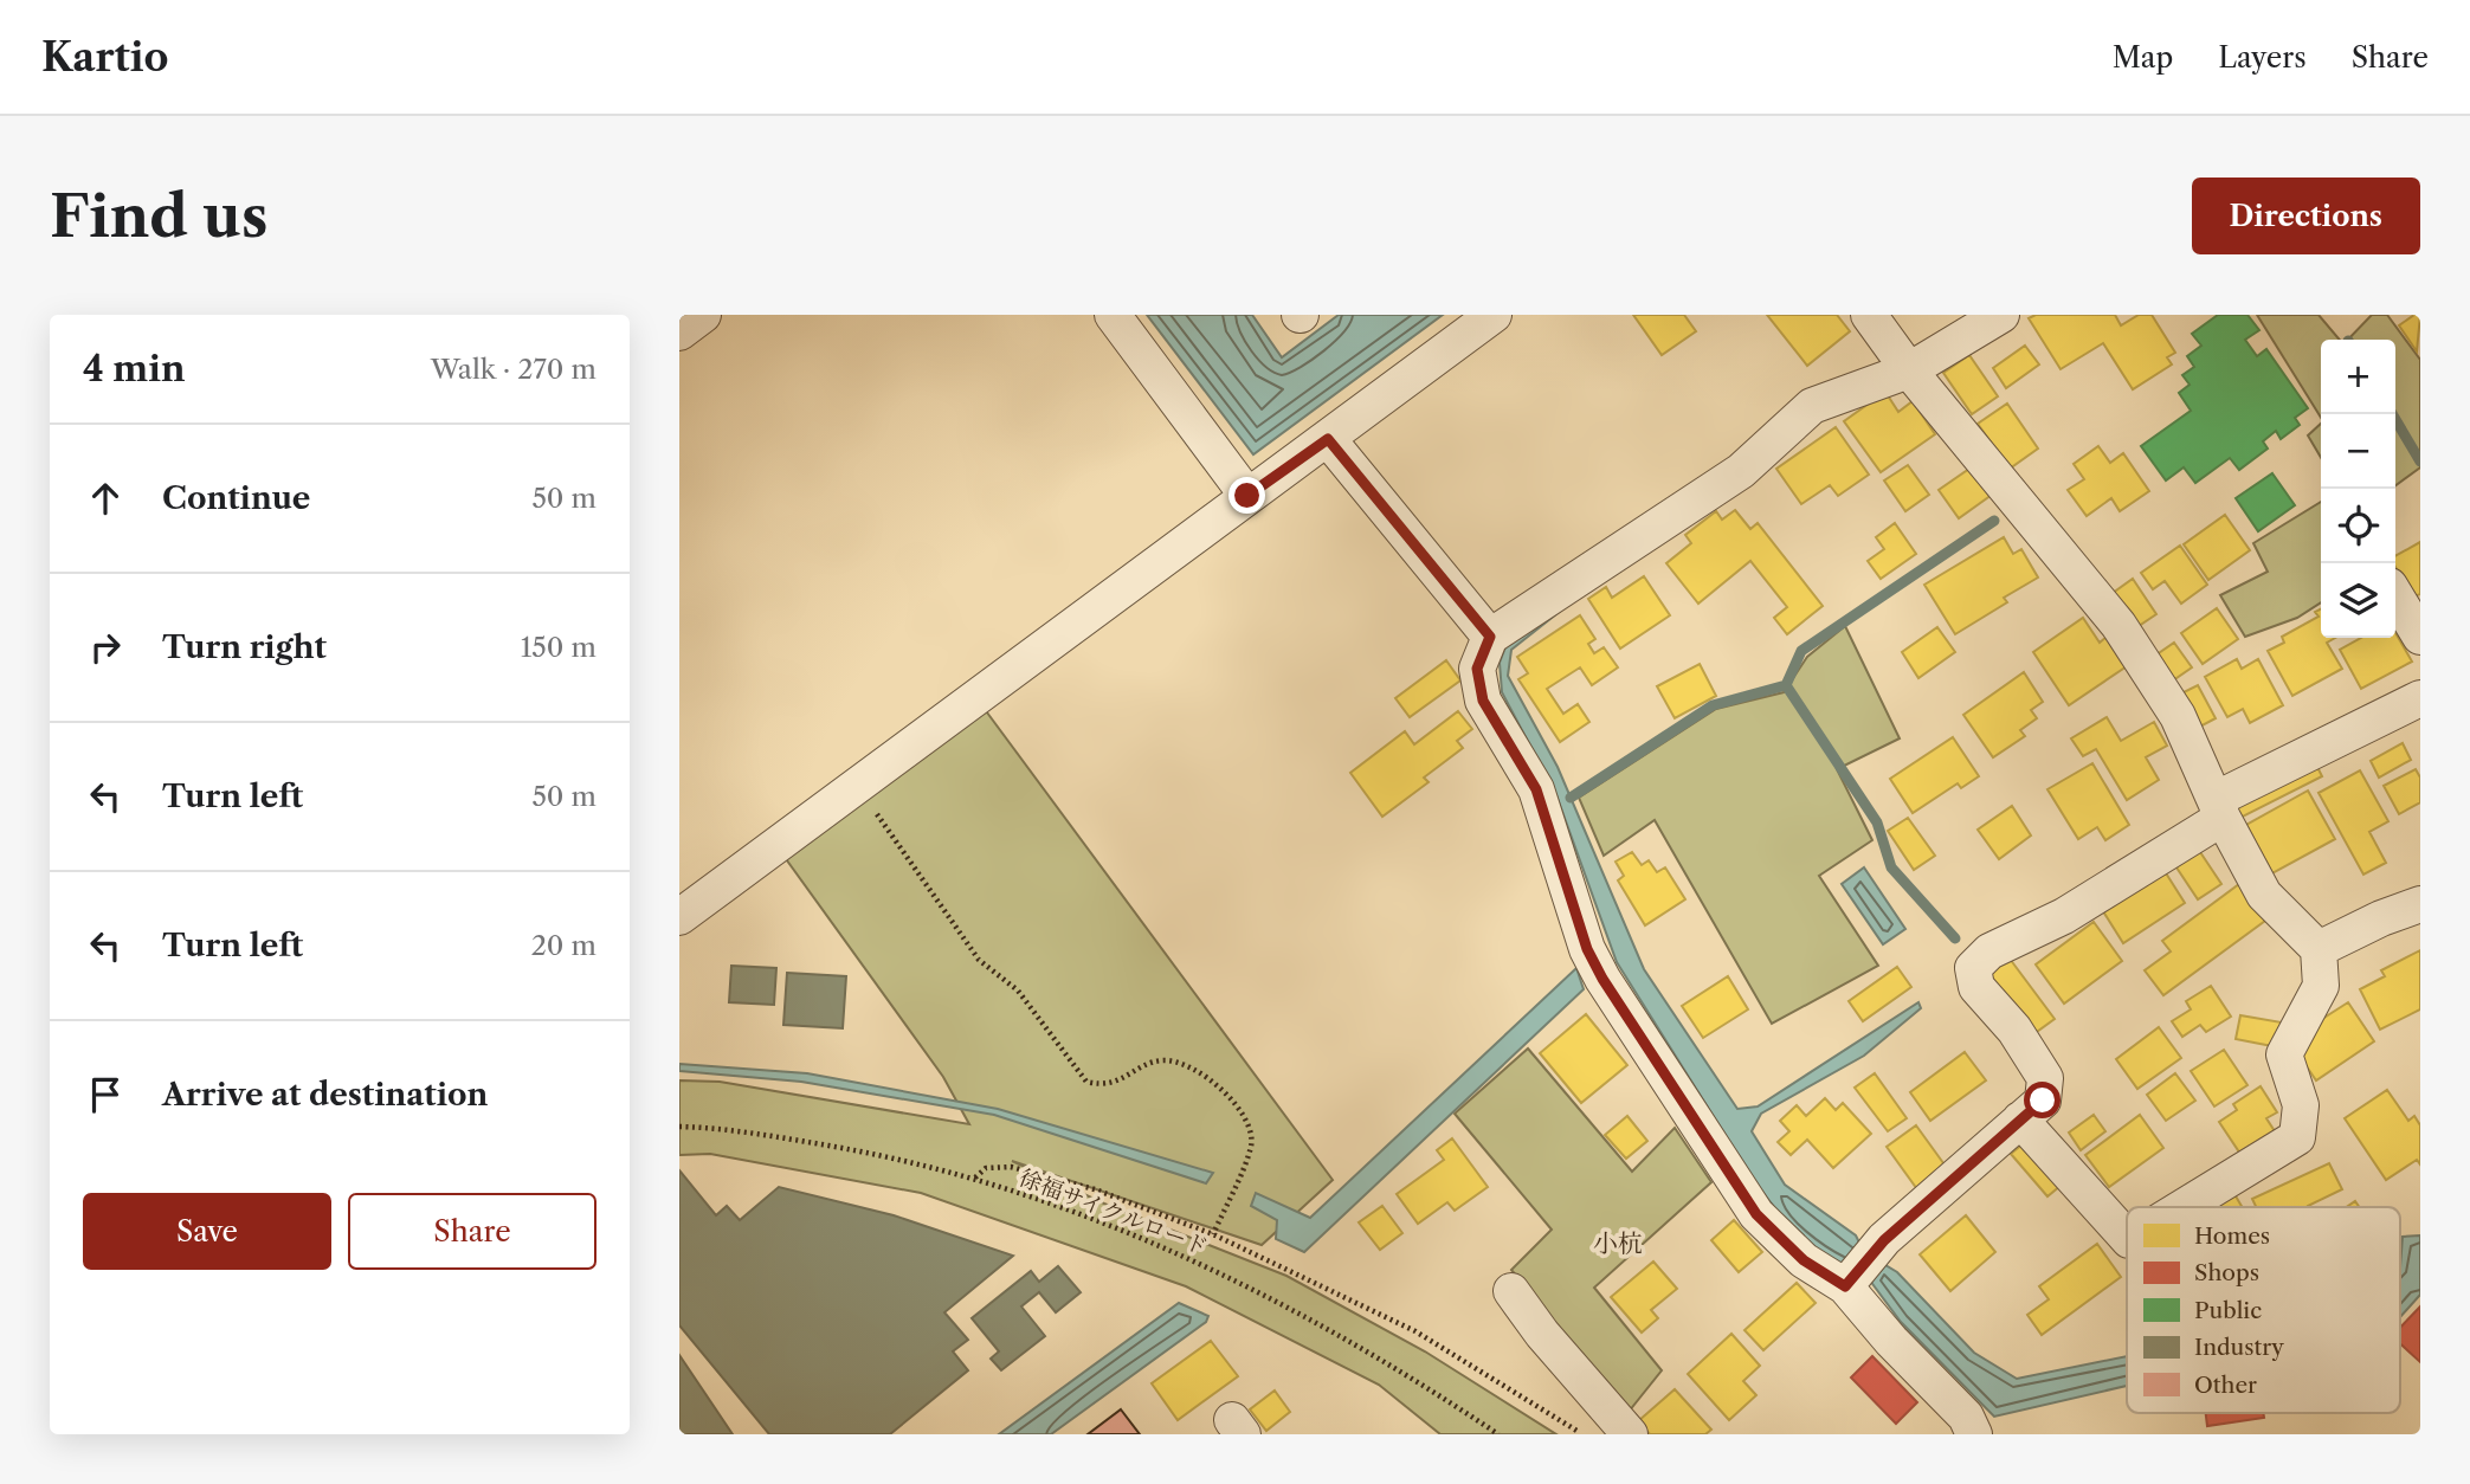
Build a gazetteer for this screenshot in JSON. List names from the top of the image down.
{
  "streets": {
    "path": ["徐福サイクルロード"]
  },
  "districts": ["小杭"],
  "legend": [
    "Homes",
    "Shops",
    "Public",
    "Industry",
    "Other"
  ],
  "page": {
    "header": "Kartio",
    "nav": ["Map", "Layers", "Share"],
    "buttons": [
      "Directions",
      ["Save", "Share"]
    ],
    "title": "Find us",
    "heading": ["4 min", "Walk · 270 m"],
    "map_buttons": ["+", "−"],
    "list": [
      ["Continue", "50 m"],
      ["Turn right", "150 m"],
      ["Turn left", "50 m"],
      ["Turn left", "20 m"],
      "Arrive at destination"
    ]
  }
}
